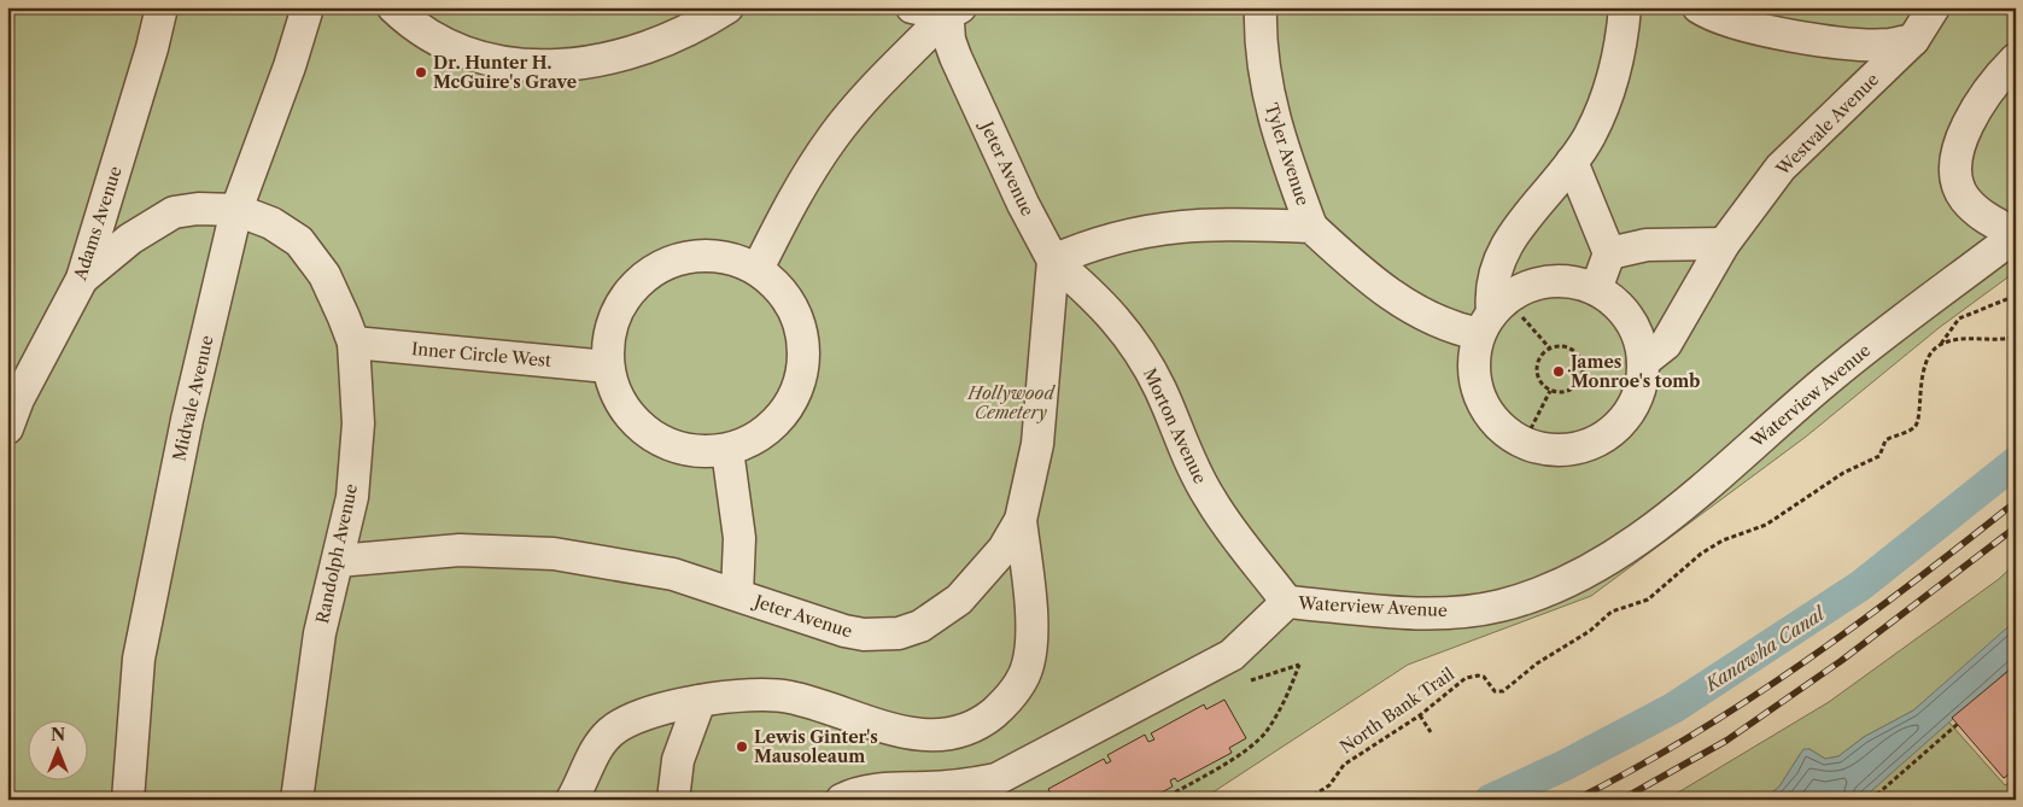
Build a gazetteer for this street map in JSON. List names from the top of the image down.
{
  "streets": {
    "lane": [
      "Westvale Avenue",
      "Tyler Avenue",
      "Jeter Avenue",
      "Adams Avenue",
      "Inner Circle West",
      "Waterview Avenue",
      "Midvale Avenue",
      "Morton Avenue",
      "Randolph Avenue"
    ],
    "path": ["North Bank Trail"]
  },
  "crossings": [
    ["Jeter Avenue", "Morton Avenue"],
    ["Jeter Avenue", "Randolph Avenue"],
    ["Adams Avenue", "Randolph Avenue"],
    ["Inner Circle West", "Randolph Avenue"],
    ["Waterview Avenue", "Morton Avenue"],
    ["Midvale Avenue", "Randolph Avenue"]
  ],
  "water": ["Kanawha Canal"],
  "parks": ["Hollywood Cemetery"],
  "places": ["Dr. Hunter H. McGuire's Grave", "James Monroe's tomb", "Lewis Ginter's Mausoleaum"],
  "north": "top"
}
